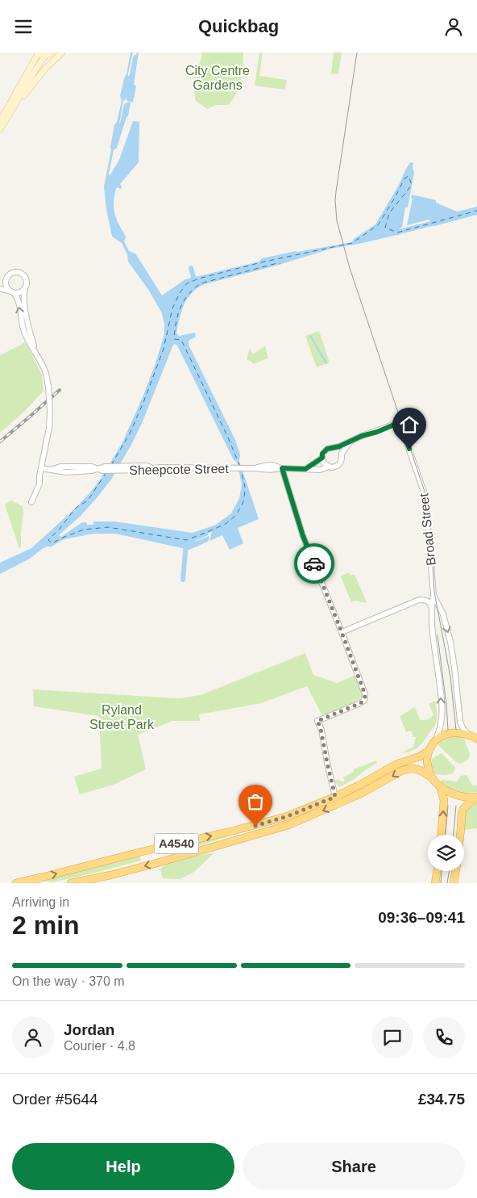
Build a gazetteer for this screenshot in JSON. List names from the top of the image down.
{
  "streets": {
    "highway": ["A4540"],
    "street": ["Sheepcote Street", "Broad Street"]
  },
  "parks": ["City Centre Gardens", "Ryland Street Park"],
  "page": {
    "header": "Quickbag",
    "heading": ["2 min", "Arriving in", "09:36–09:41"],
    "panel": [
      "Jordan",
      "Courier · 4.8",
      "Order #5644",
      "£34.75"
    ],
    "bar": "On the way · 370 m",
    "buttons": ["Help", "Share"]
  }
}
